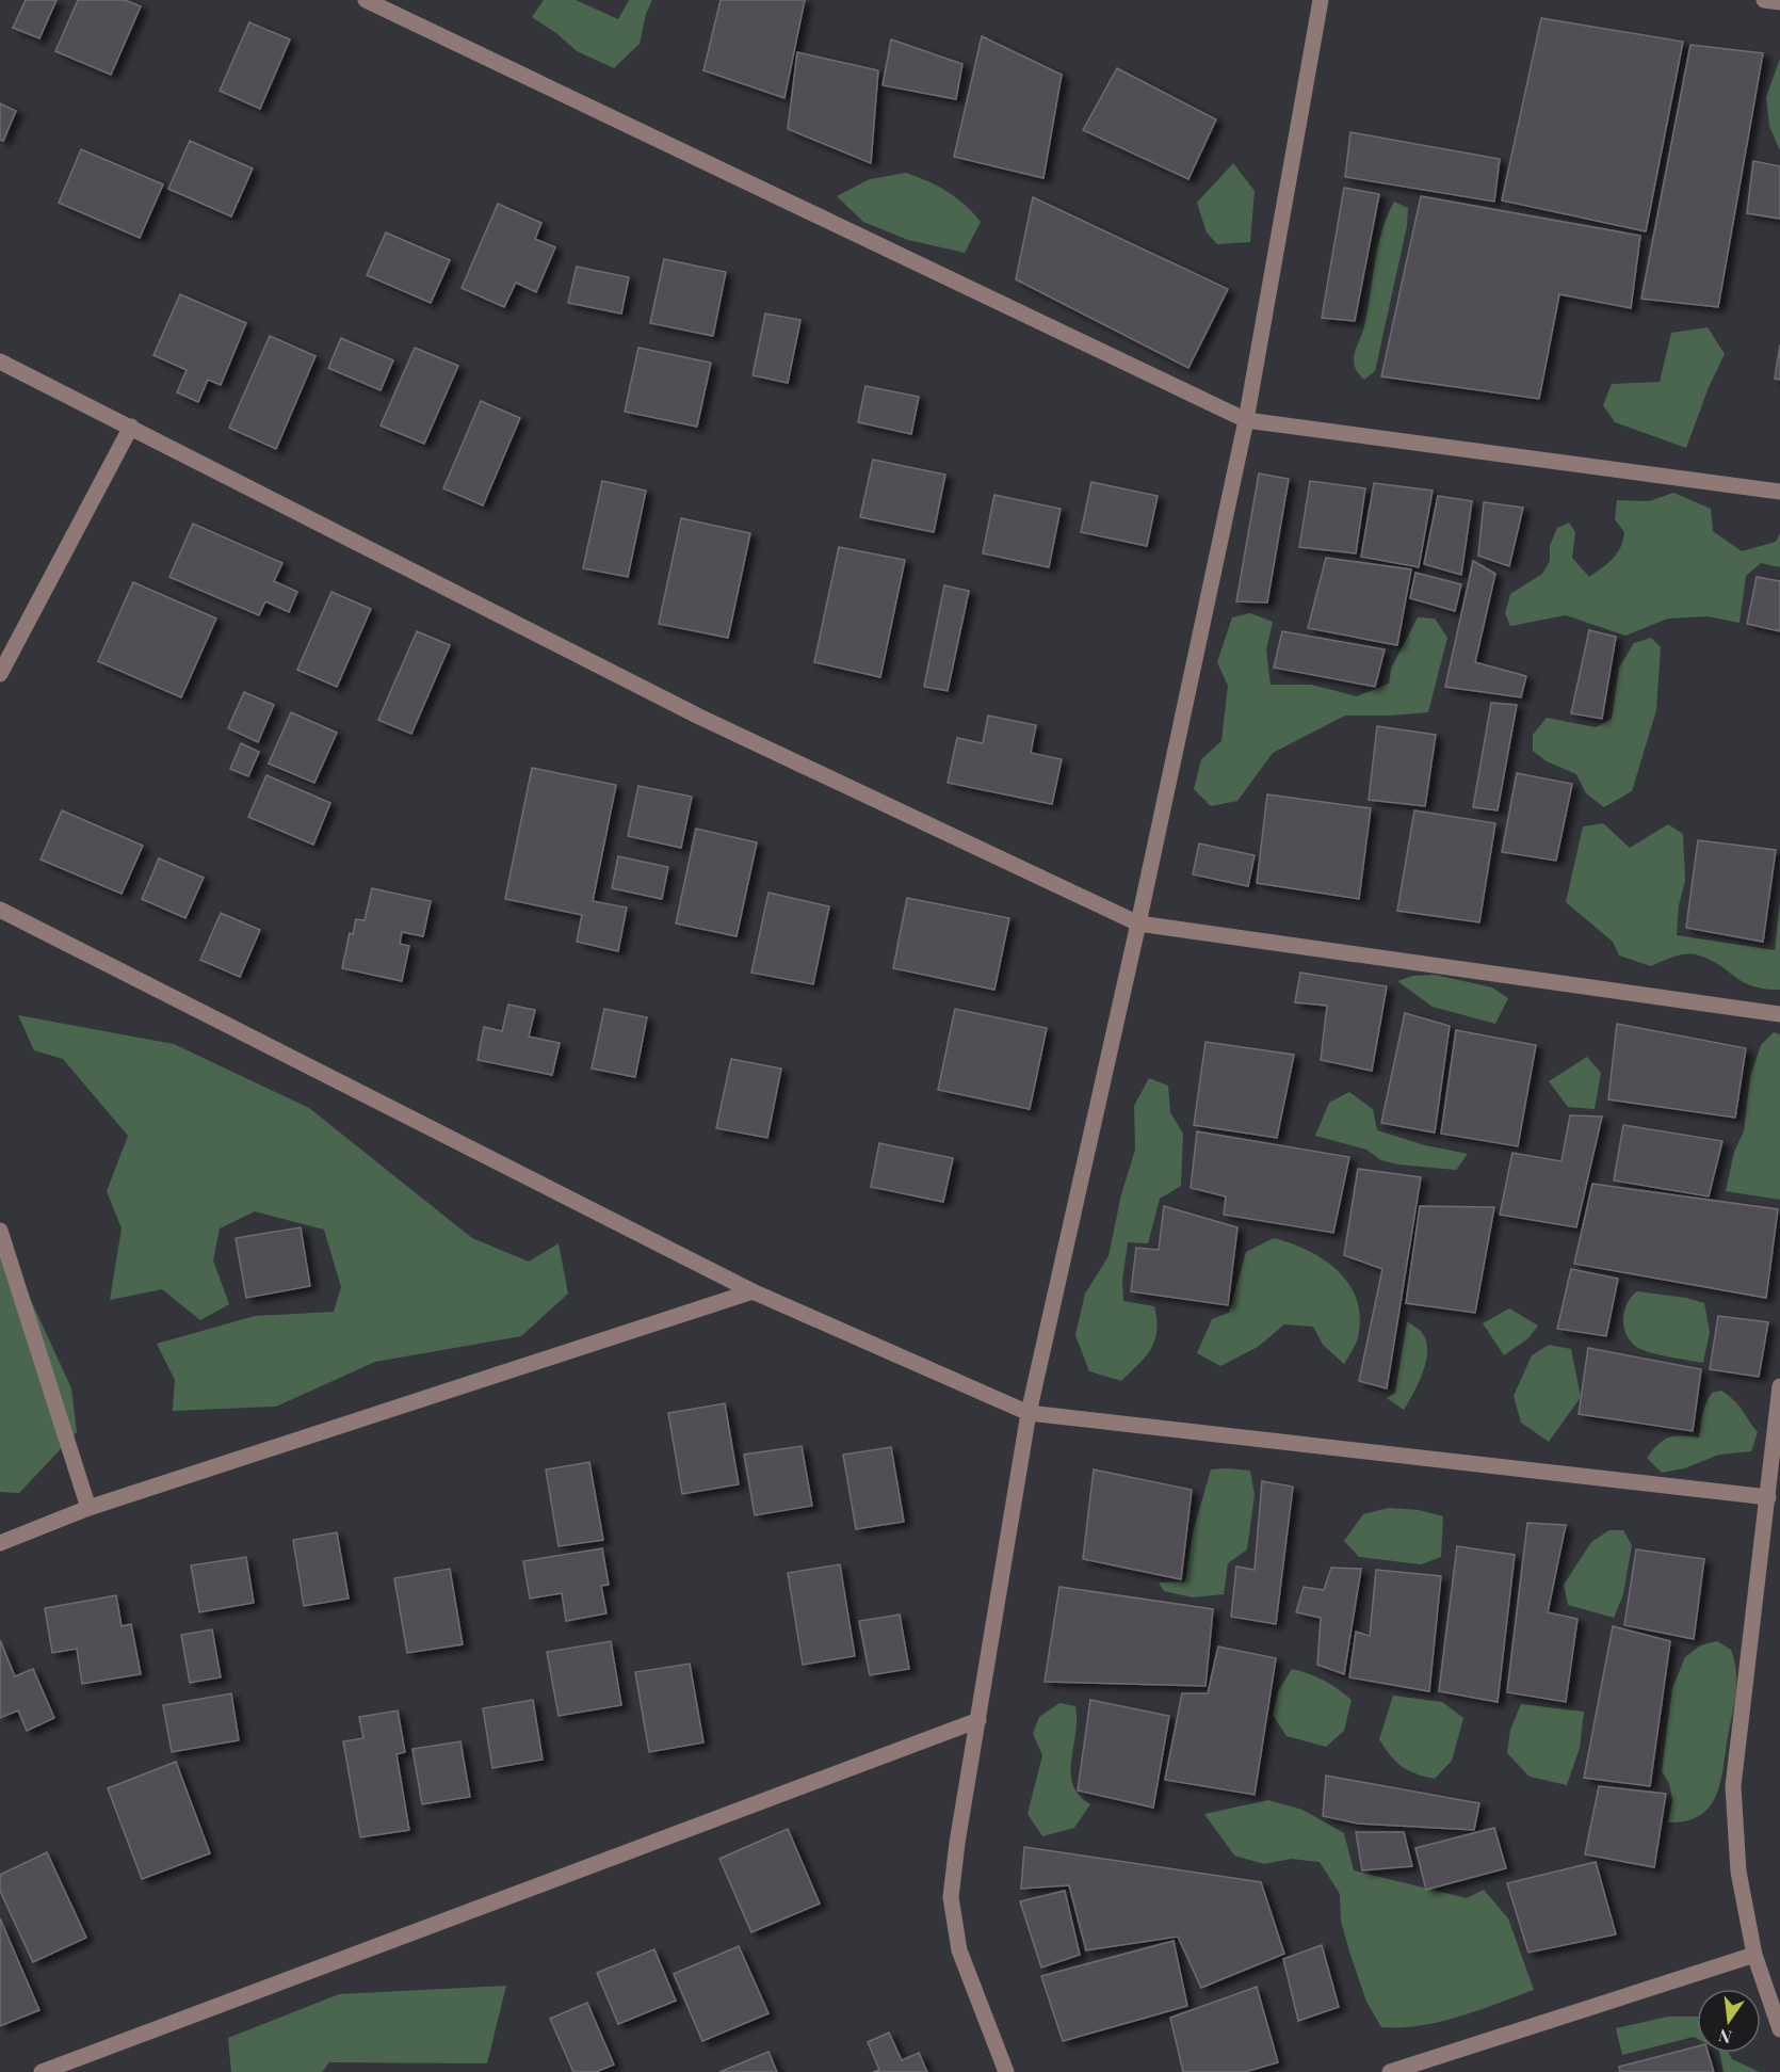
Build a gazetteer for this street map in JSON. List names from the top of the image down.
{
  "north": "bottom"
}
